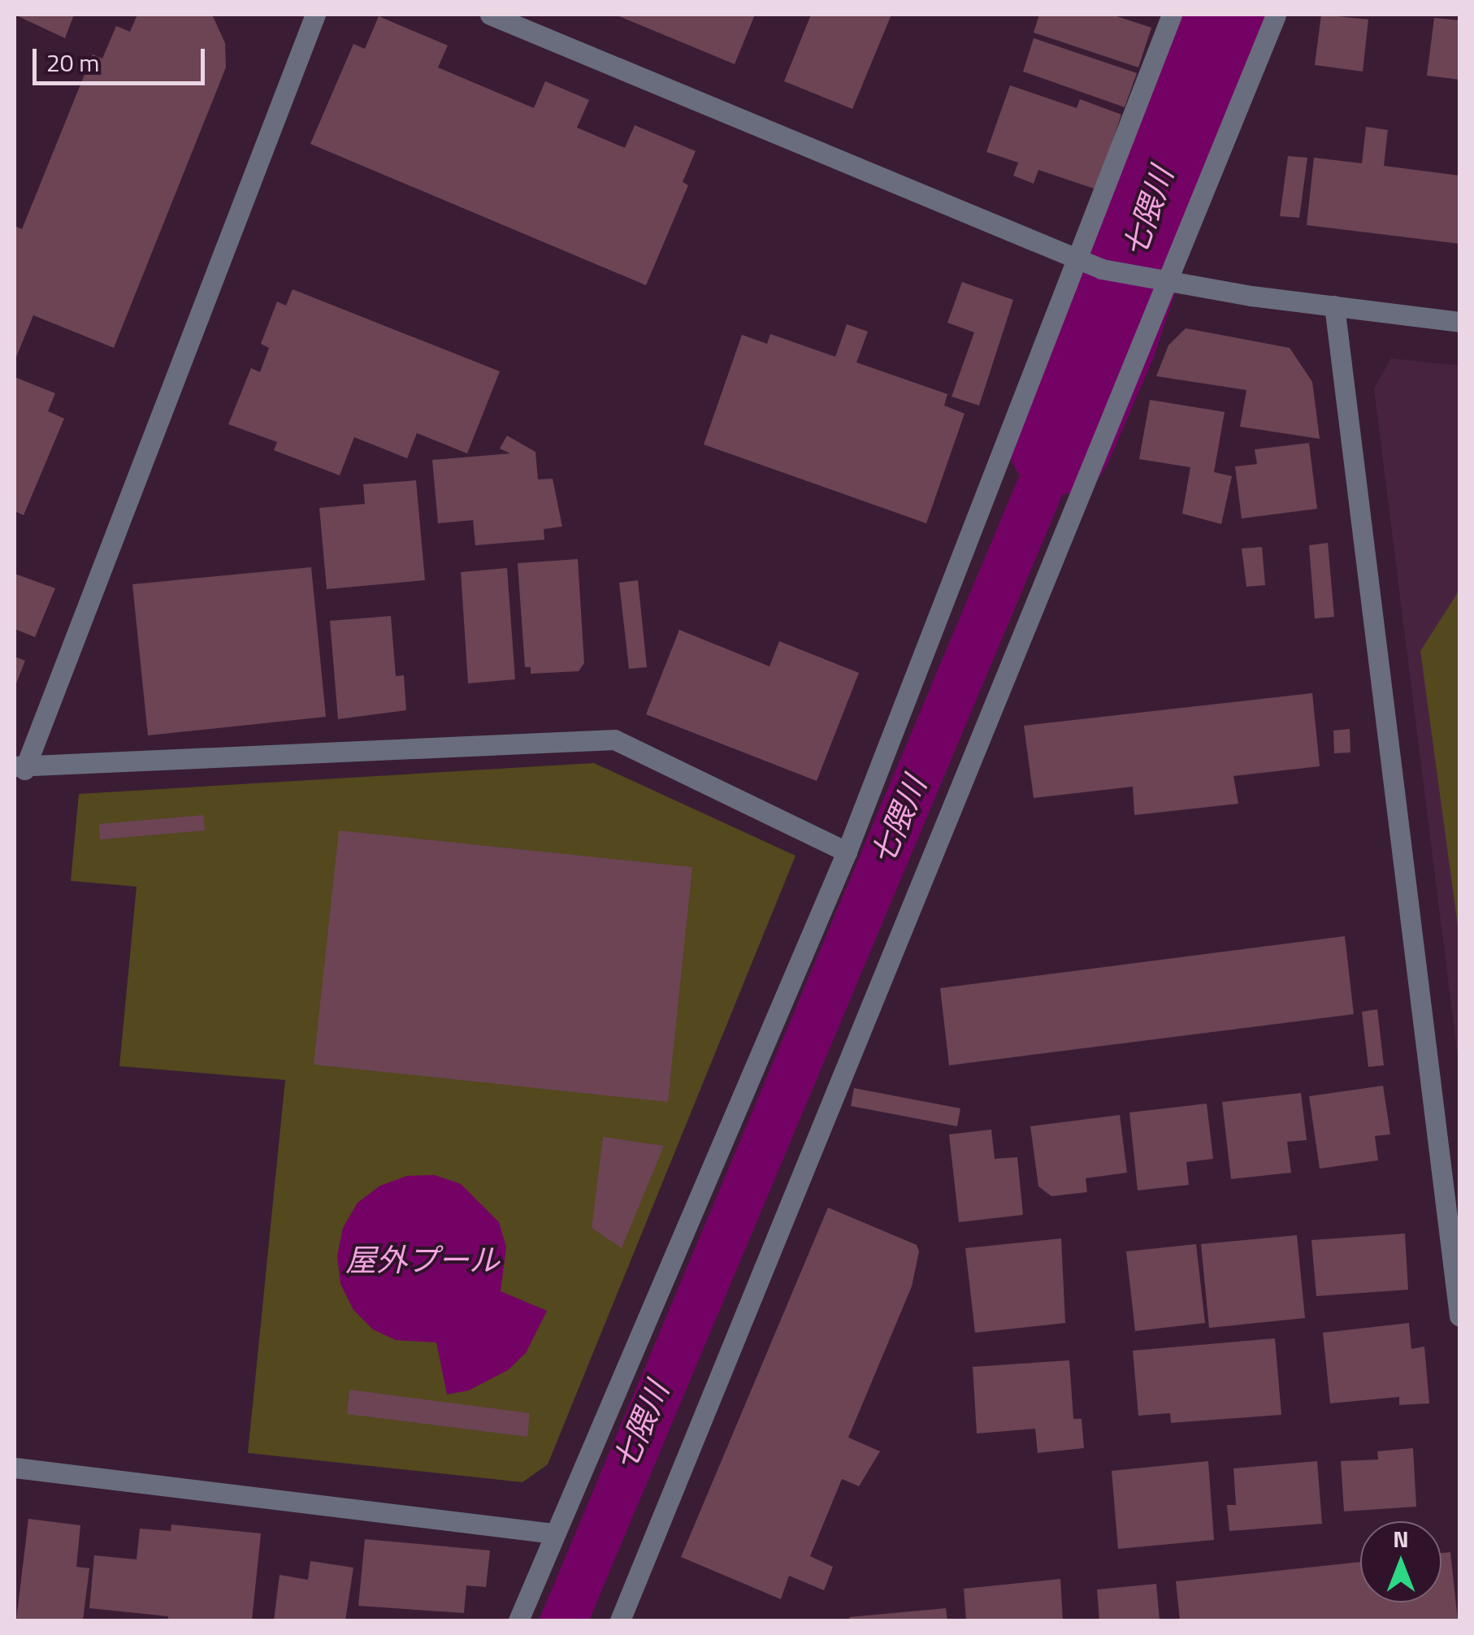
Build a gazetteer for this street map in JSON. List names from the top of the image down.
{
  "water": ["七隈川", "屋外プール"],
  "scale_bar": "20 m",
  "north": "top"
}
